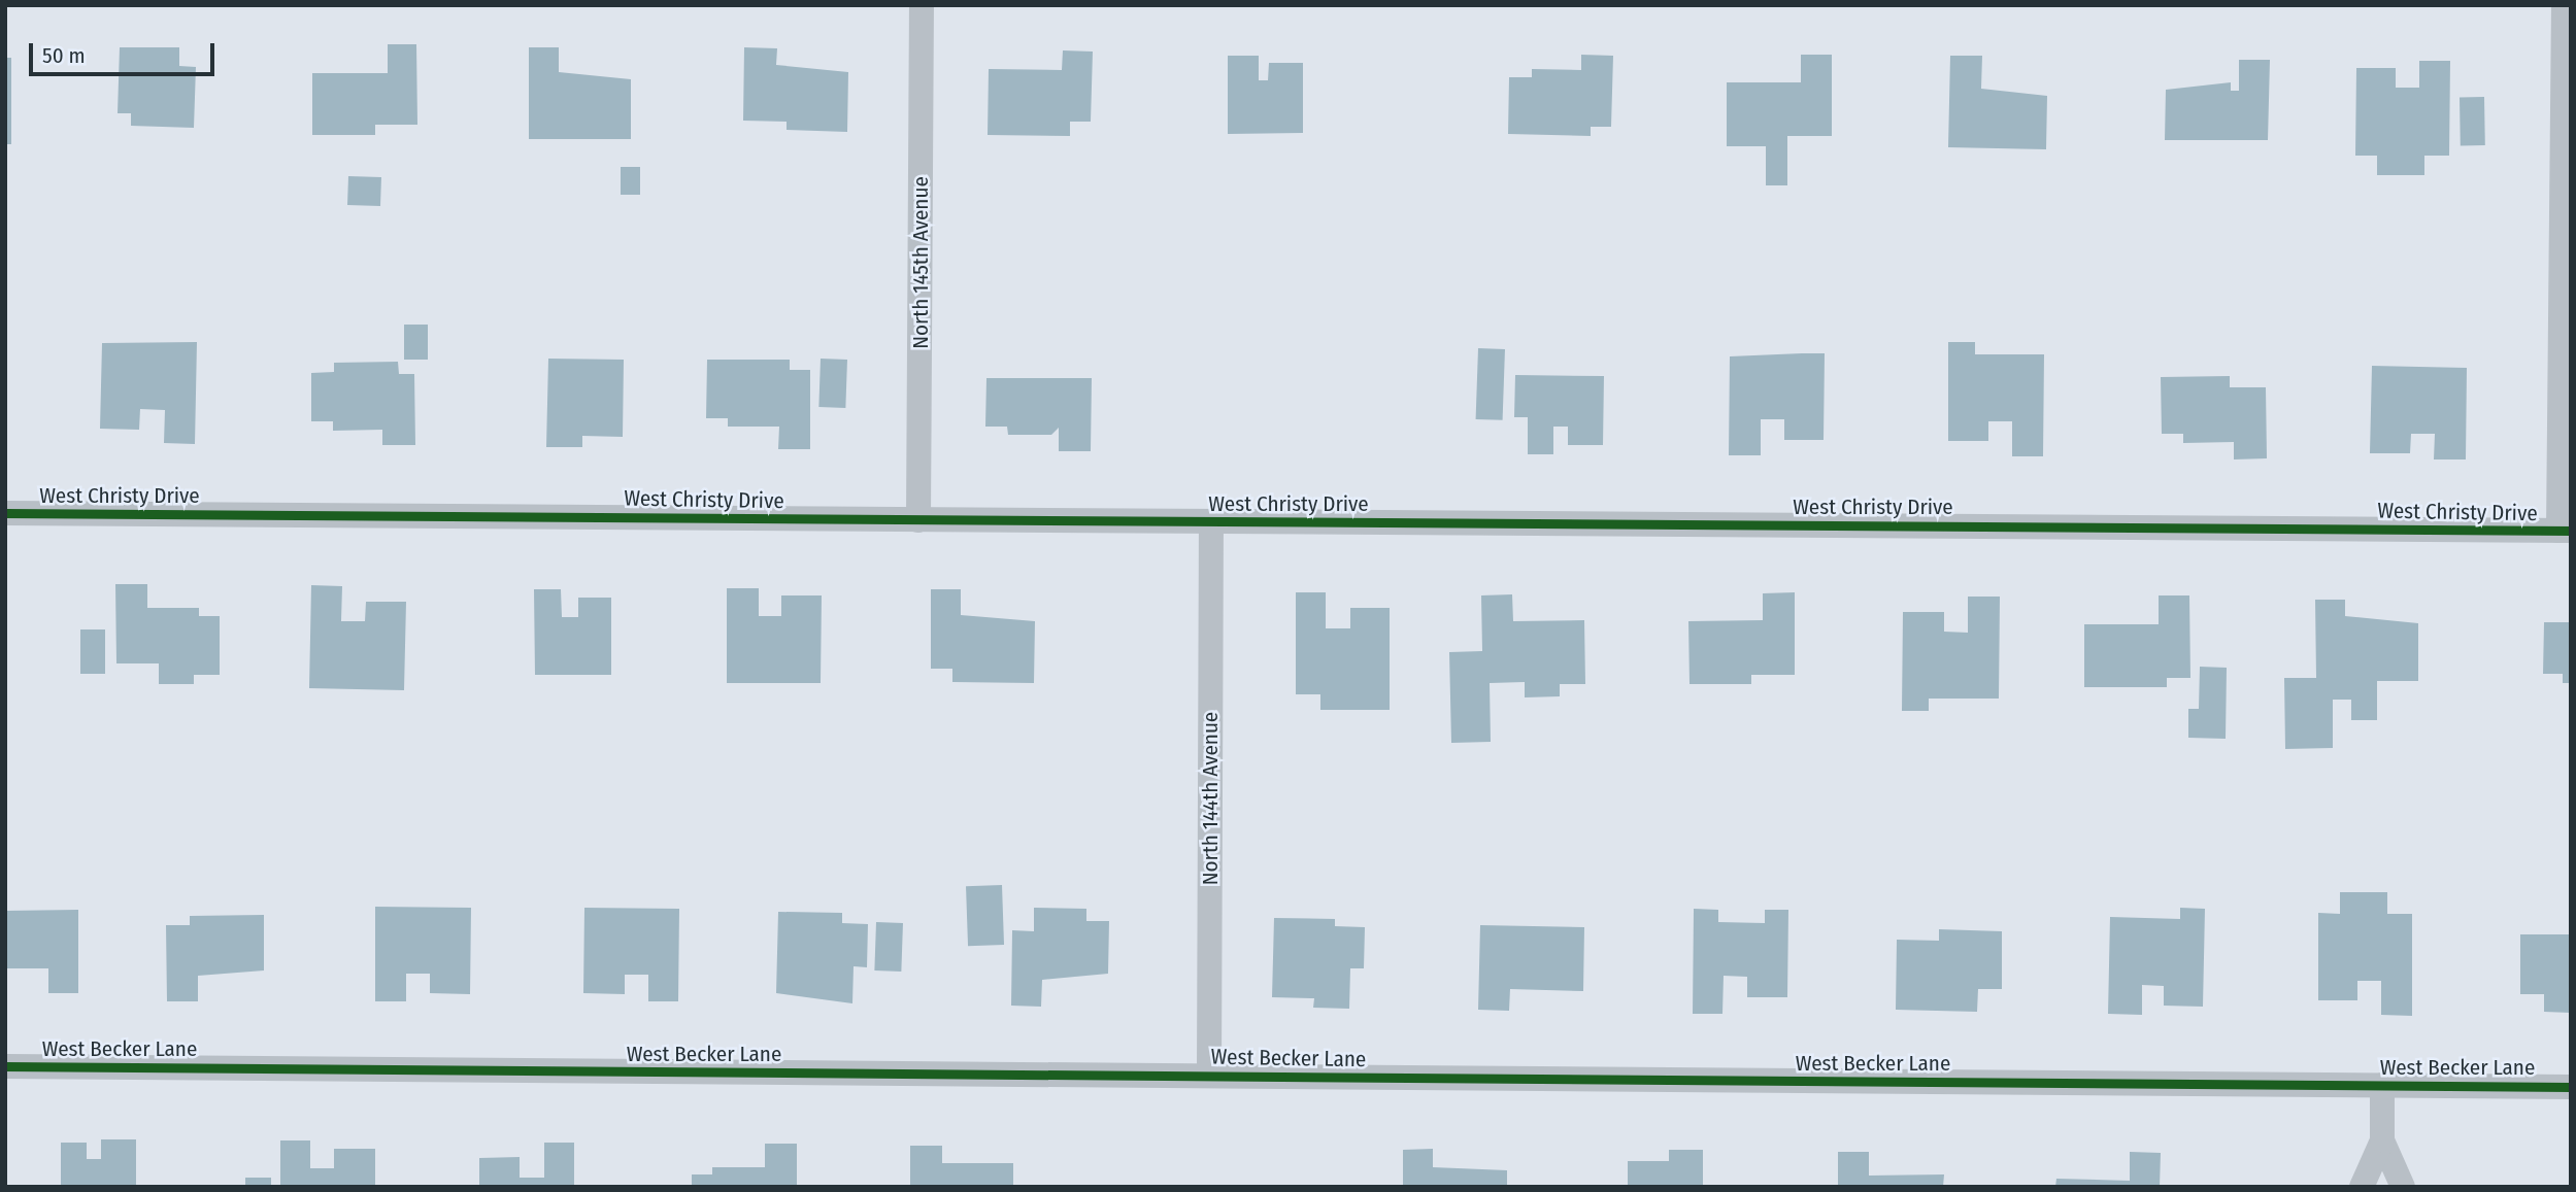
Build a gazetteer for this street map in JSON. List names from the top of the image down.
{
  "streets": {
    "street": [
      "North 145th Avenue",
      "West Christy Drive",
      "North 144th Avenue",
      "West Becker Lane"
    ]
  },
  "crossings": [
    ["North 145th Avenue", "West Christy Drive"],
    ["West Christy Drive", "North 144th Avenue"],
    ["North 144th Avenue", "West Becker Lane"]
  ],
  "scale_bar": "50 m"
}
